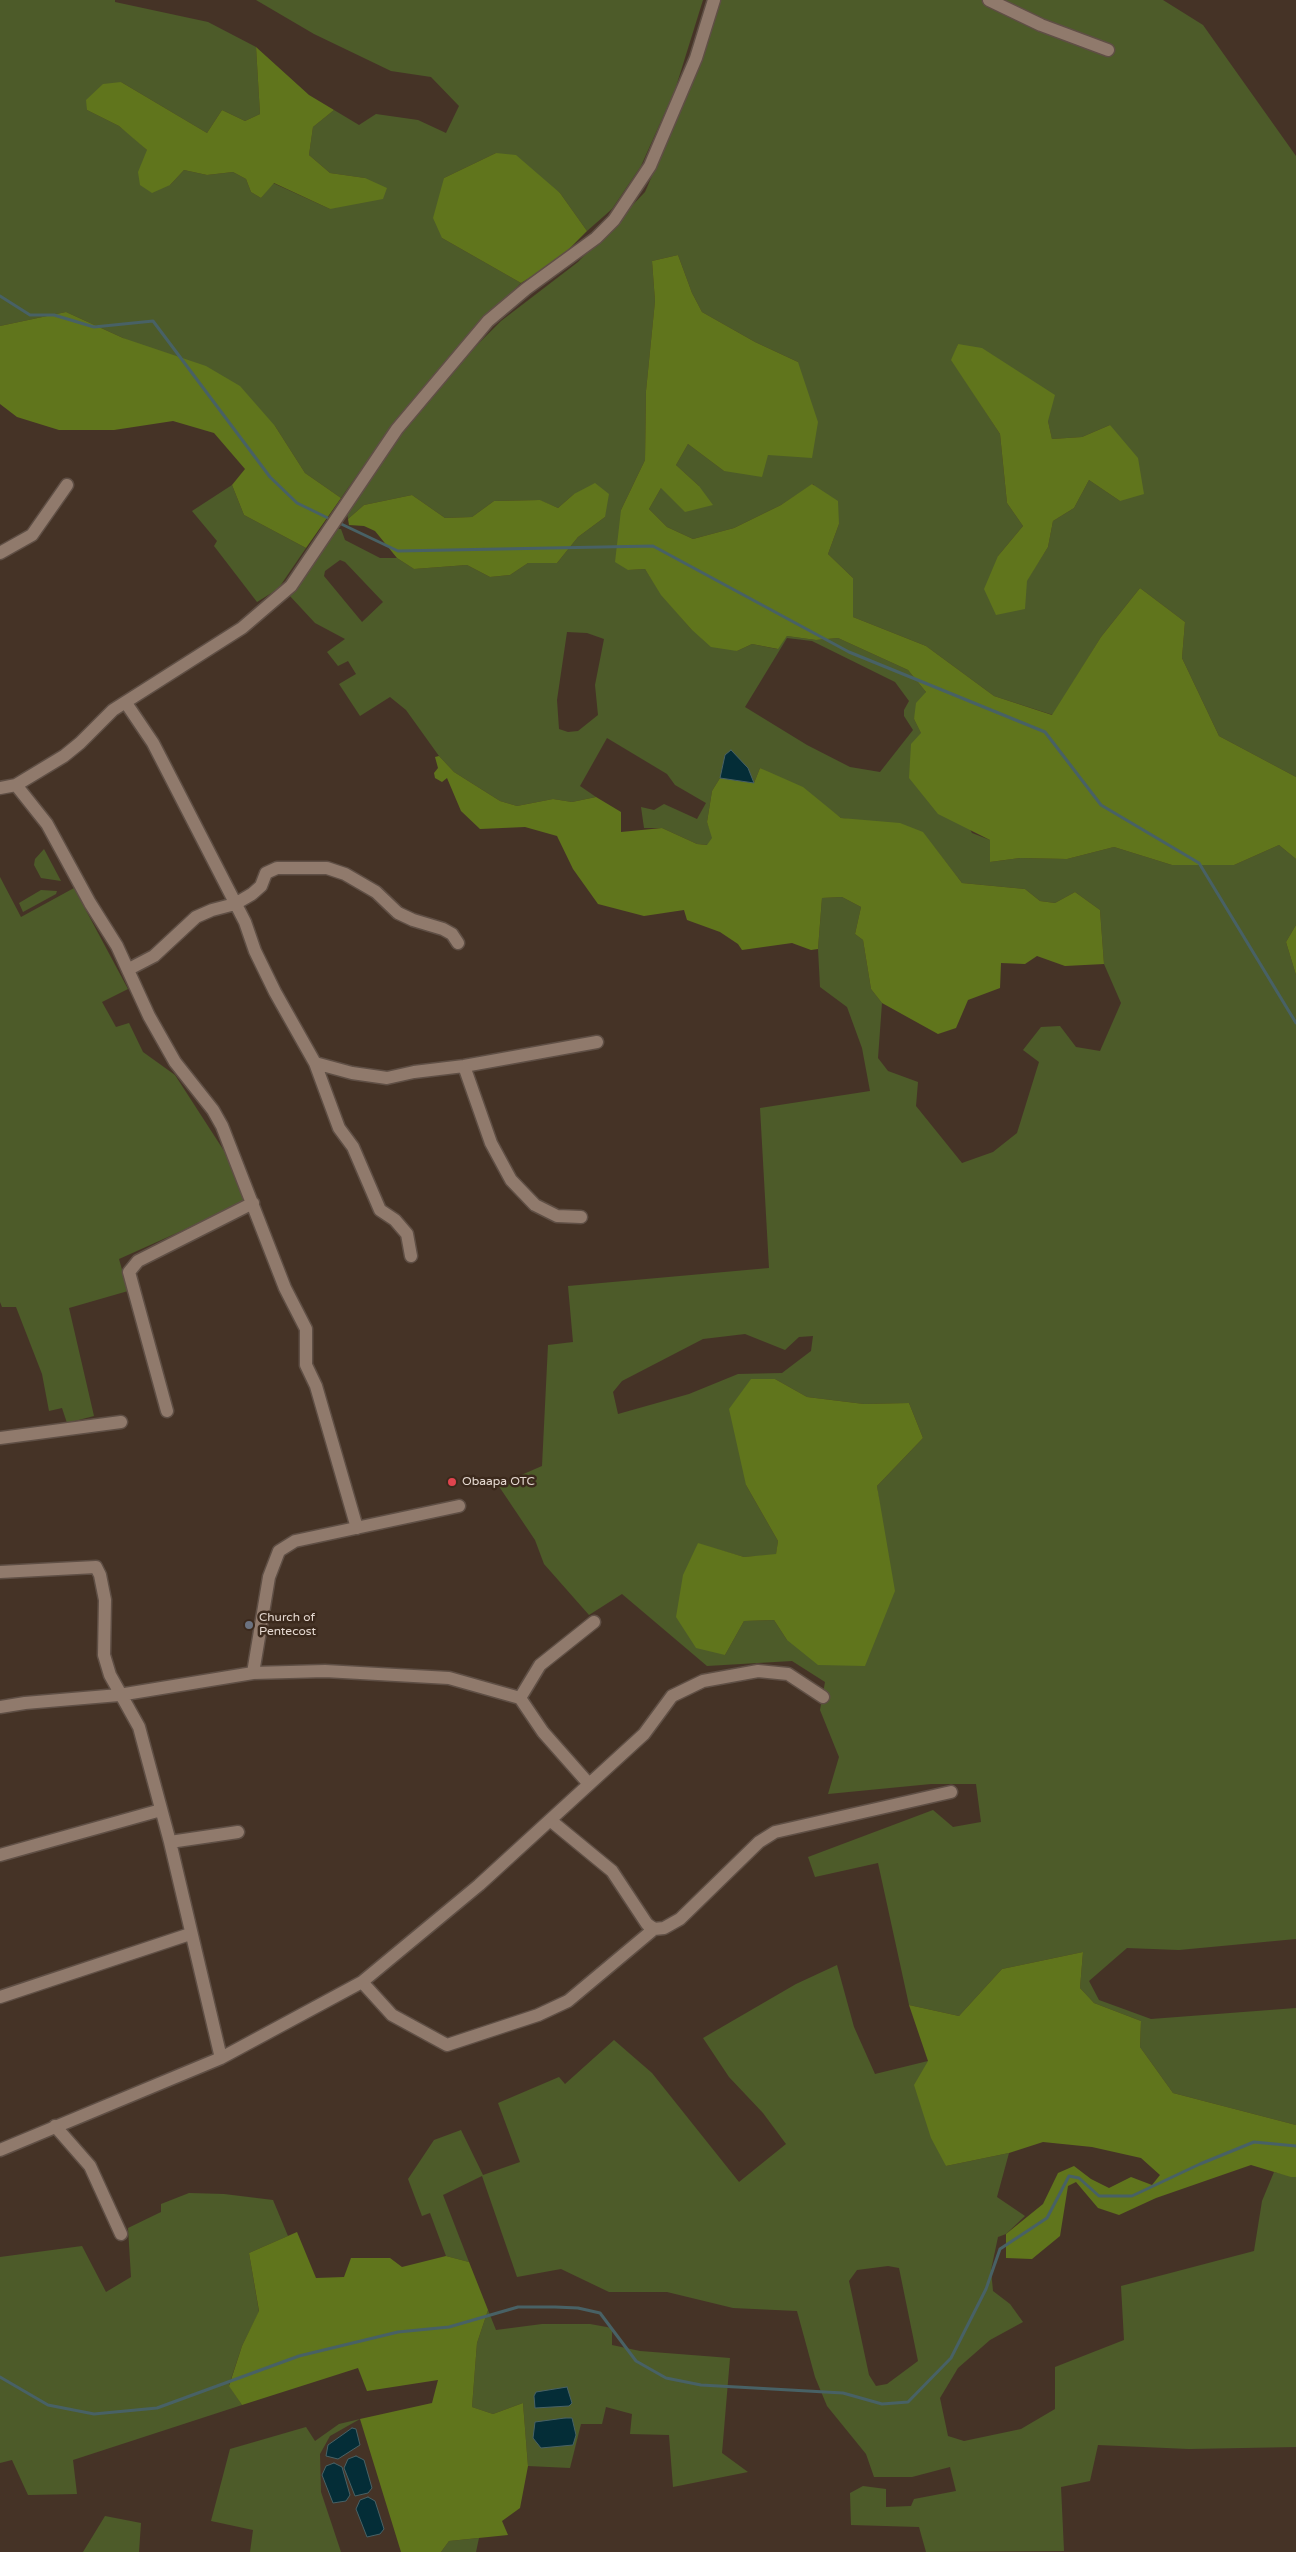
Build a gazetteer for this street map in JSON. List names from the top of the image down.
{
  "places": ["Obaapa OTC", "Church of Pentecost"]
}
